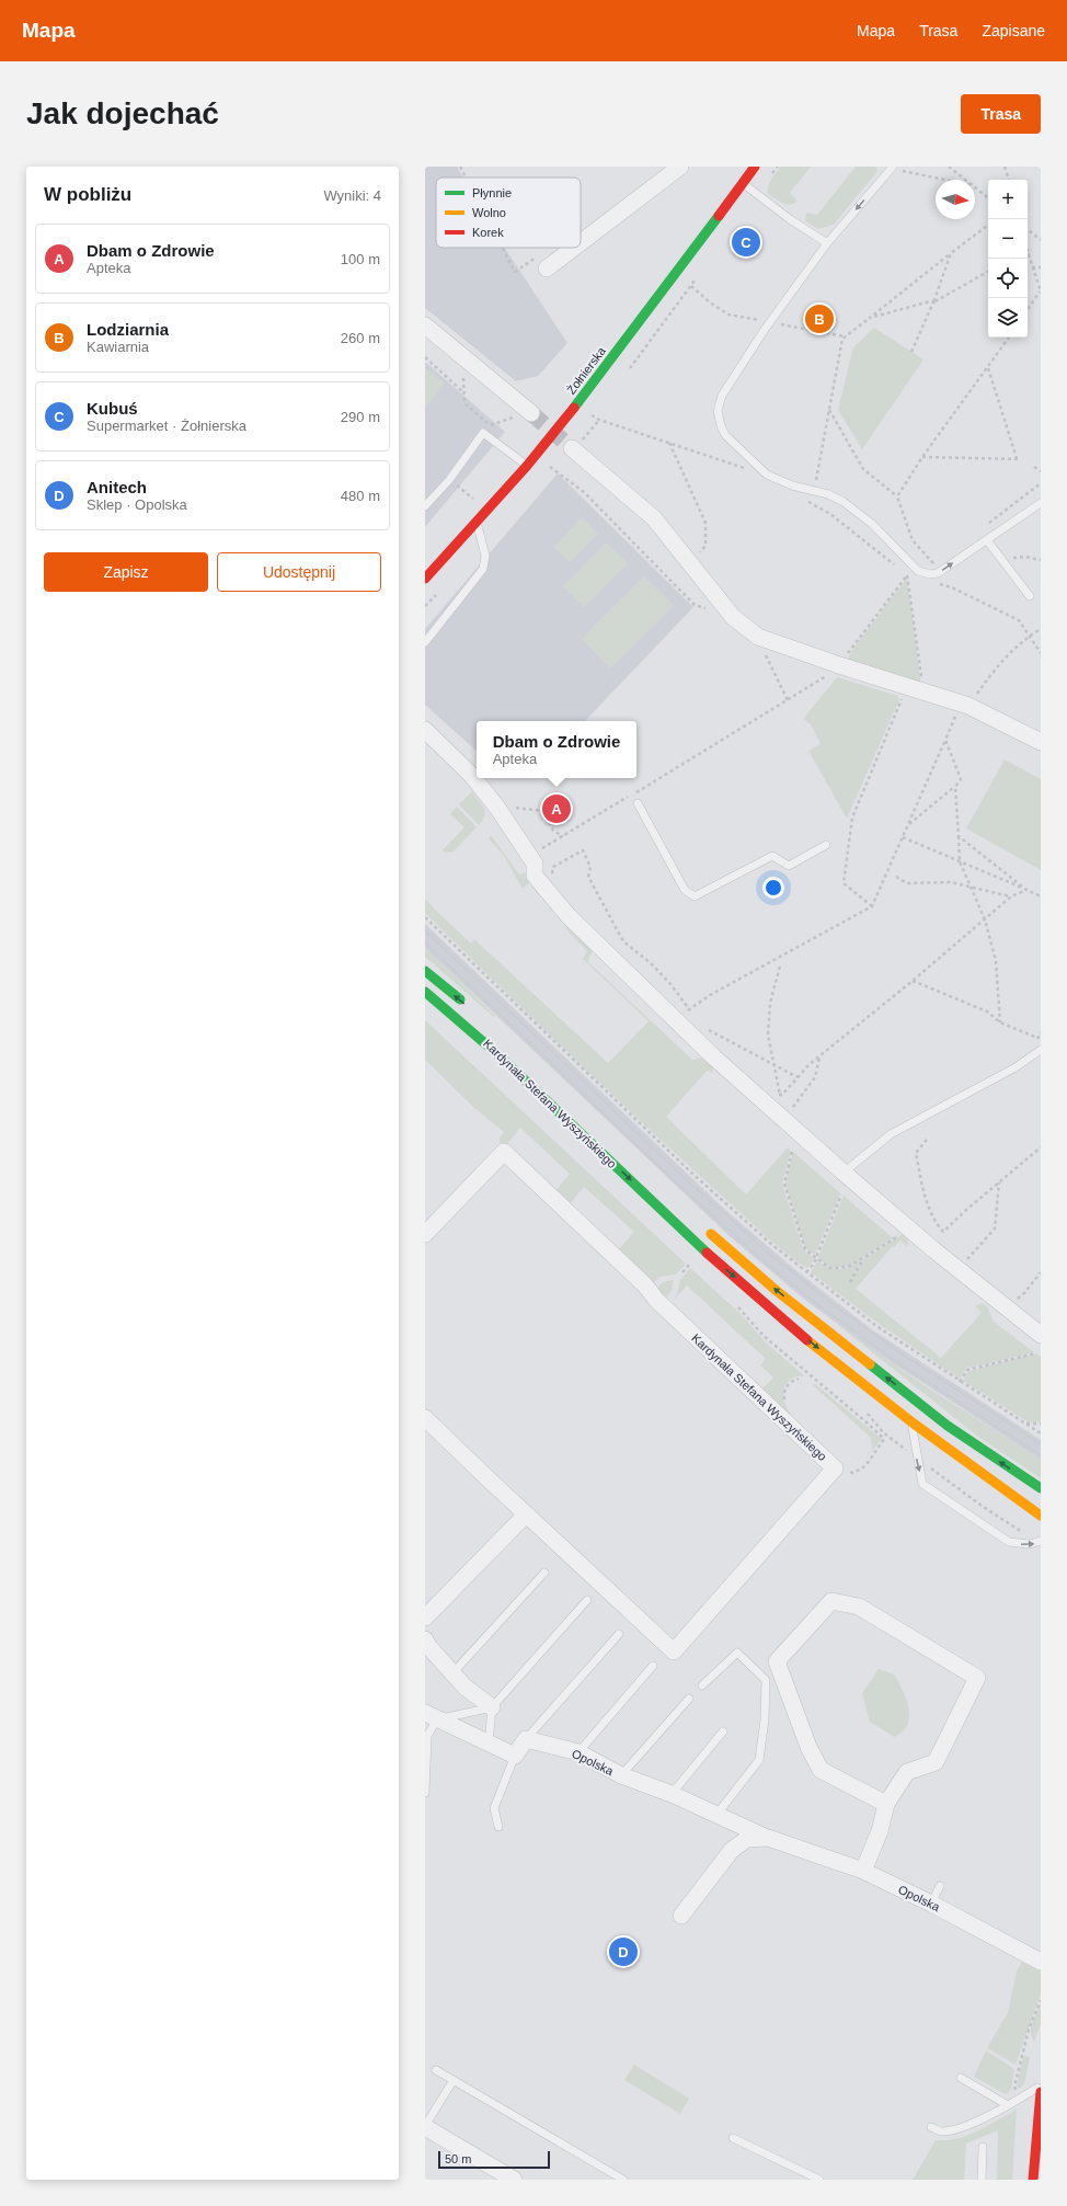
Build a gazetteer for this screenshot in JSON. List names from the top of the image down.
{
  "streets": {
    "main road": ["Żołnierska", "Kardynała Stefana Wyszyńskiego"],
    "street": ["Opolska"]
  },
  "legend": ["Płynnie", "Wolno", "Korek"],
  "scale_bar": "50 m",
  "north": "right",
  "page": {
    "header": "Mapa",
    "nav": ["Mapa", "Trasa", "Zapisane"],
    "buttons": [
      "Trasa",
      ["Zapisz", "Udostępnij"]
    ],
    "title": "Jak dojechać",
    "heading": ["W pobliżu", "Wyniki: 4"],
    "map_buttons": ["+", "−"],
    "list": [
      {
        "mark": "A",
        "name": "Dbam o Zdrowie",
        "note": "Apteka",
        "value": "100 m"
      },
      {
        "mark": "B",
        "name": "Lodziarnia",
        "note": "Kawiarnia",
        "value": "260 m"
      },
      {
        "mark": "C",
        "name": "Kubuś",
        "note": "Supermarket · Żołnierska",
        "value": "290 m"
      },
      {
        "mark": "D",
        "name": "Anitech",
        "note": "Sklep · Opolska",
        "value": "480 m"
      }
    ],
    "pins": [
      "C",
      "B",
      "A",
      "D"
    ],
    "popup": ["Dbam o Zdrowie", "Apteka"],
    "scale": "50 m"
  }
}
